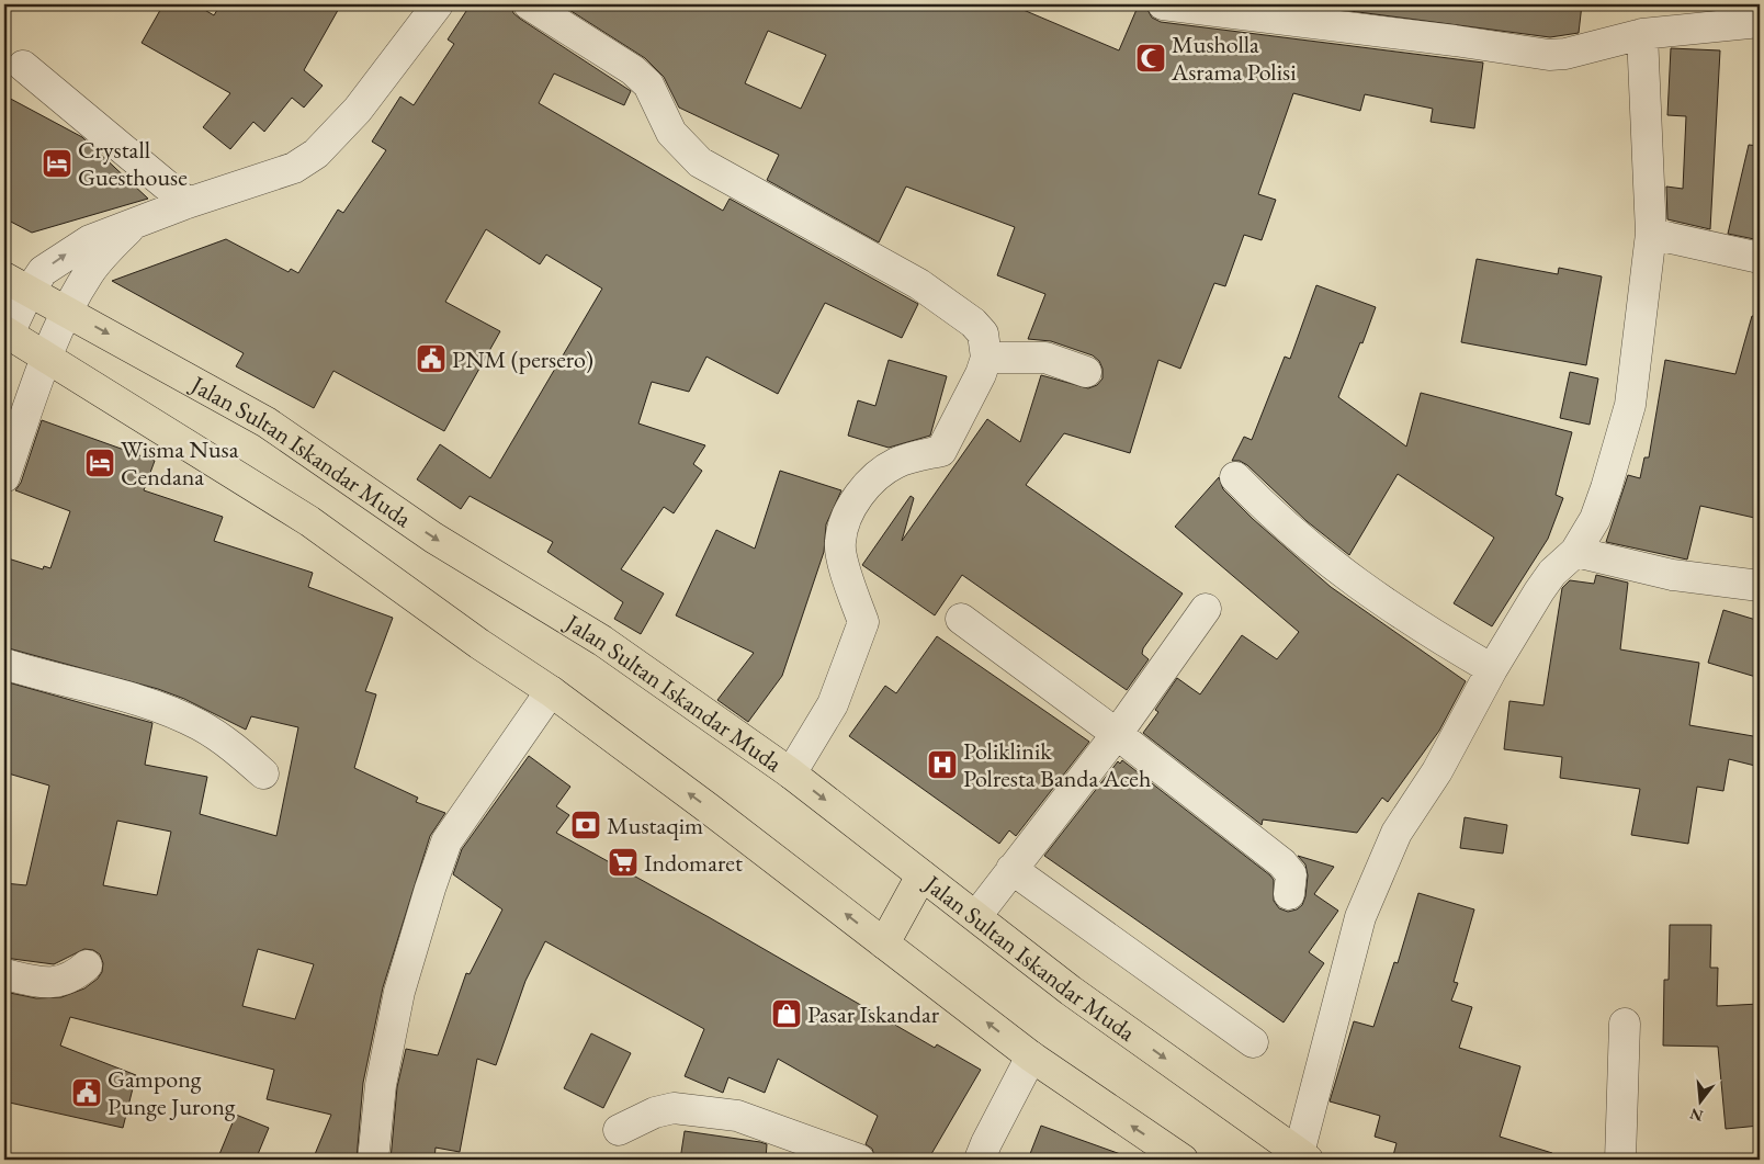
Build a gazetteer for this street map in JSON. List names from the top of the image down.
{
  "streets": {
    "highway": ["Jalan Sultan Iskandar Muda"]
  },
  "places": {
    "mosque": ["Musholla Asrama Polisi"],
    "hotel": ["Crystall Guesthouse", "Wisma Nusa Cendana"],
    "public building": ["PNM (persero)", "Gampong Punge Jurong"],
    "hospital": ["Poliklinik Polresta Banda Aceh"],
    "bank": ["Mustaqim"],
    "supermarket": ["Indomaret"],
    "shop": ["Pasar Iskandar"]
  },
  "north": "bottom"
}
